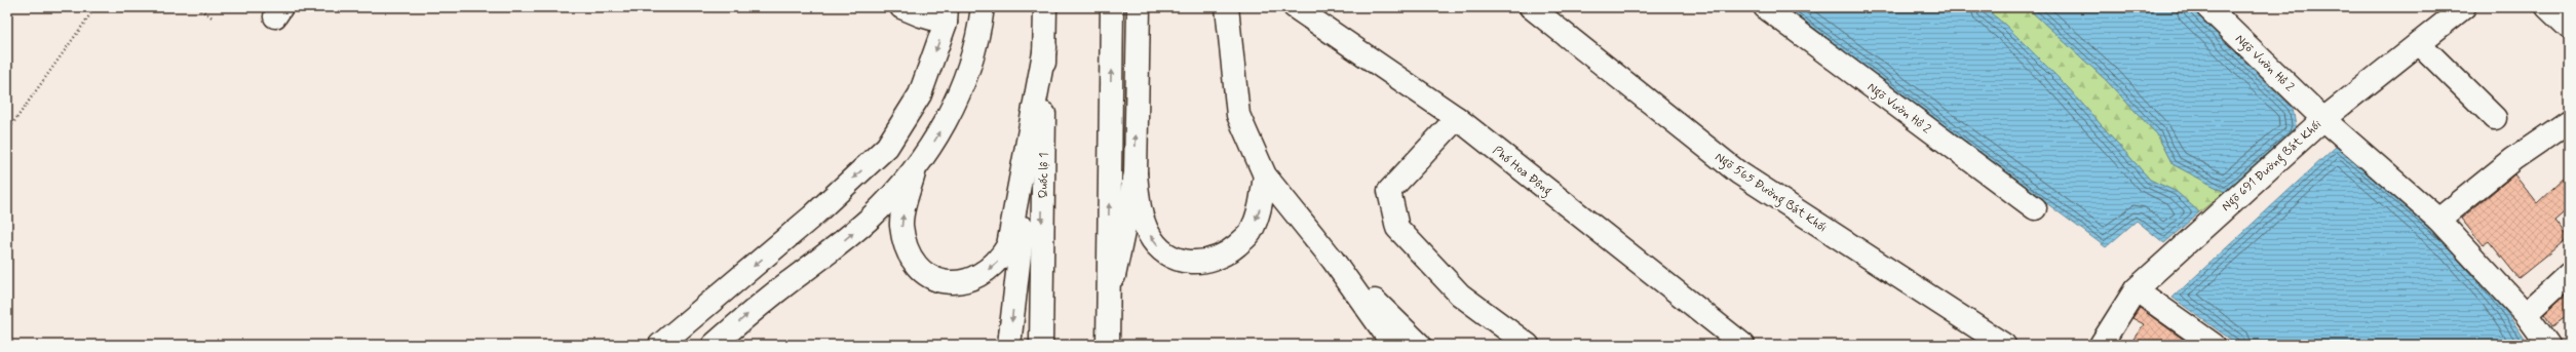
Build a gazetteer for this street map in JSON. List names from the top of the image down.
{
  "streets": {
    "main road": [
      "Ngõ Vườn Hồ 2",
      "Ngõ 691 Đường Bát Khối",
      "Phố Hoa Động",
      "Quốc lộ 1",
      "Ngõ 565 Đường Bát Khối"
    ]
  },
  "crossings": [
    ["Ngõ Vườn Hồ 2", "Ngõ 691 Đường Bát Khối"]
  ]
}
